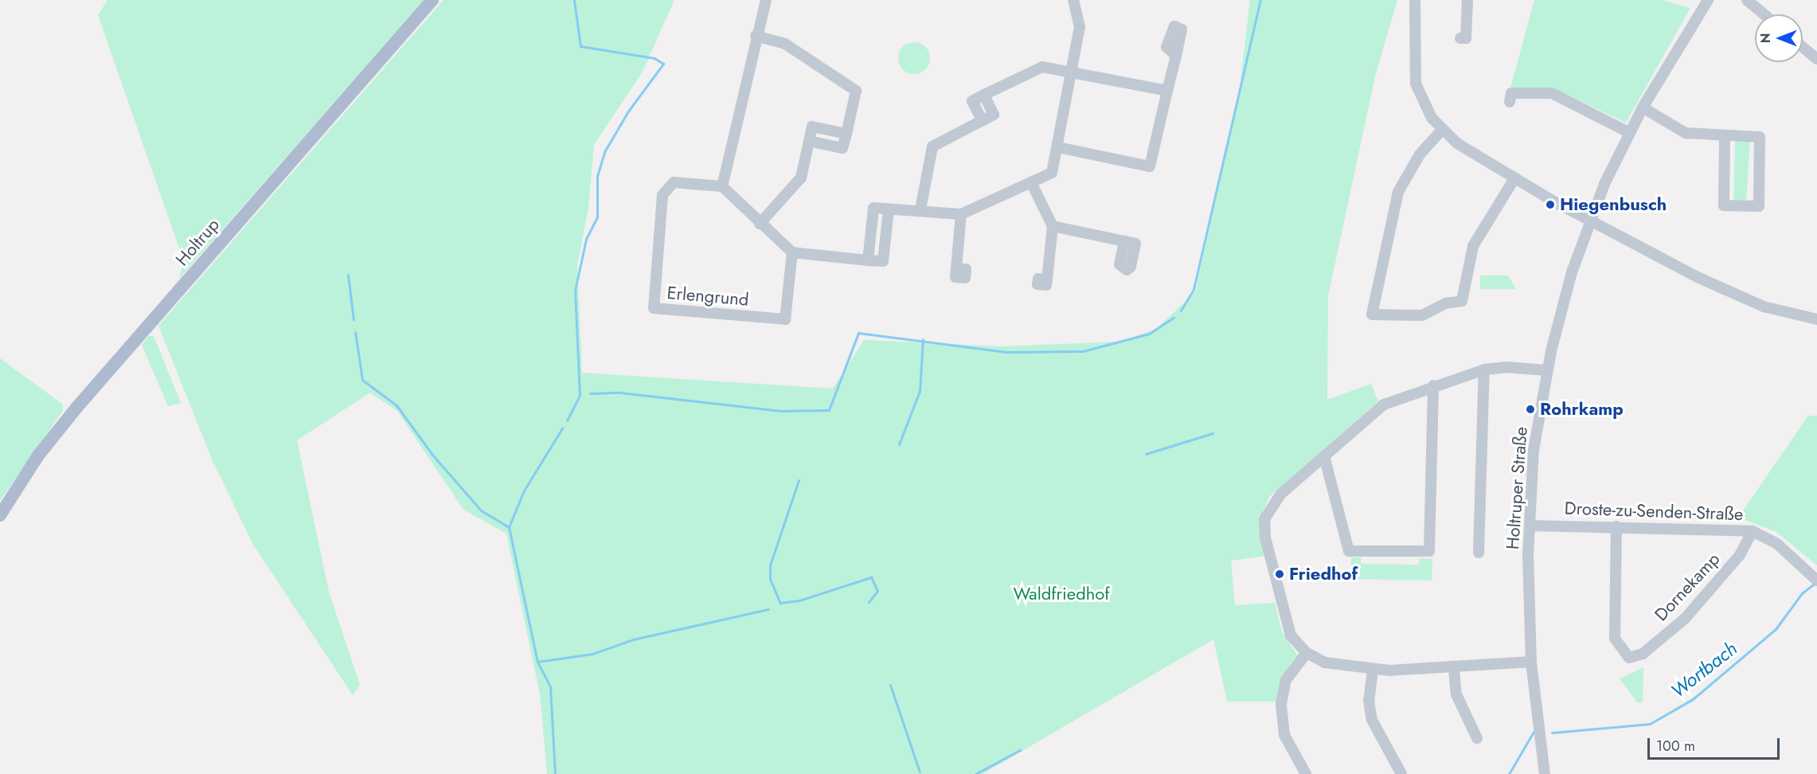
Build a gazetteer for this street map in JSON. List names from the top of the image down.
{
  "streets": {
    "main road": ["Holtrup"],
    "street": [
      "Erlengrund",
      "Holtruper Straße",
      "Droste-zu-Senden-Straße",
      "Dornekamp"
    ]
  },
  "crossings": [
    ["Holtruper Straße", "Droste-zu-Senden-Straße"],
    ["Droste-zu-Senden-Straße", "Dornekamp"]
  ],
  "water": ["Wortbach"],
  "parks": ["Waldfriedhof"],
  "places": ["Hiegenbusch", "Rohrkamp", "Friedhof"],
  "scale_bar": "100 m",
  "north": "left"
}
